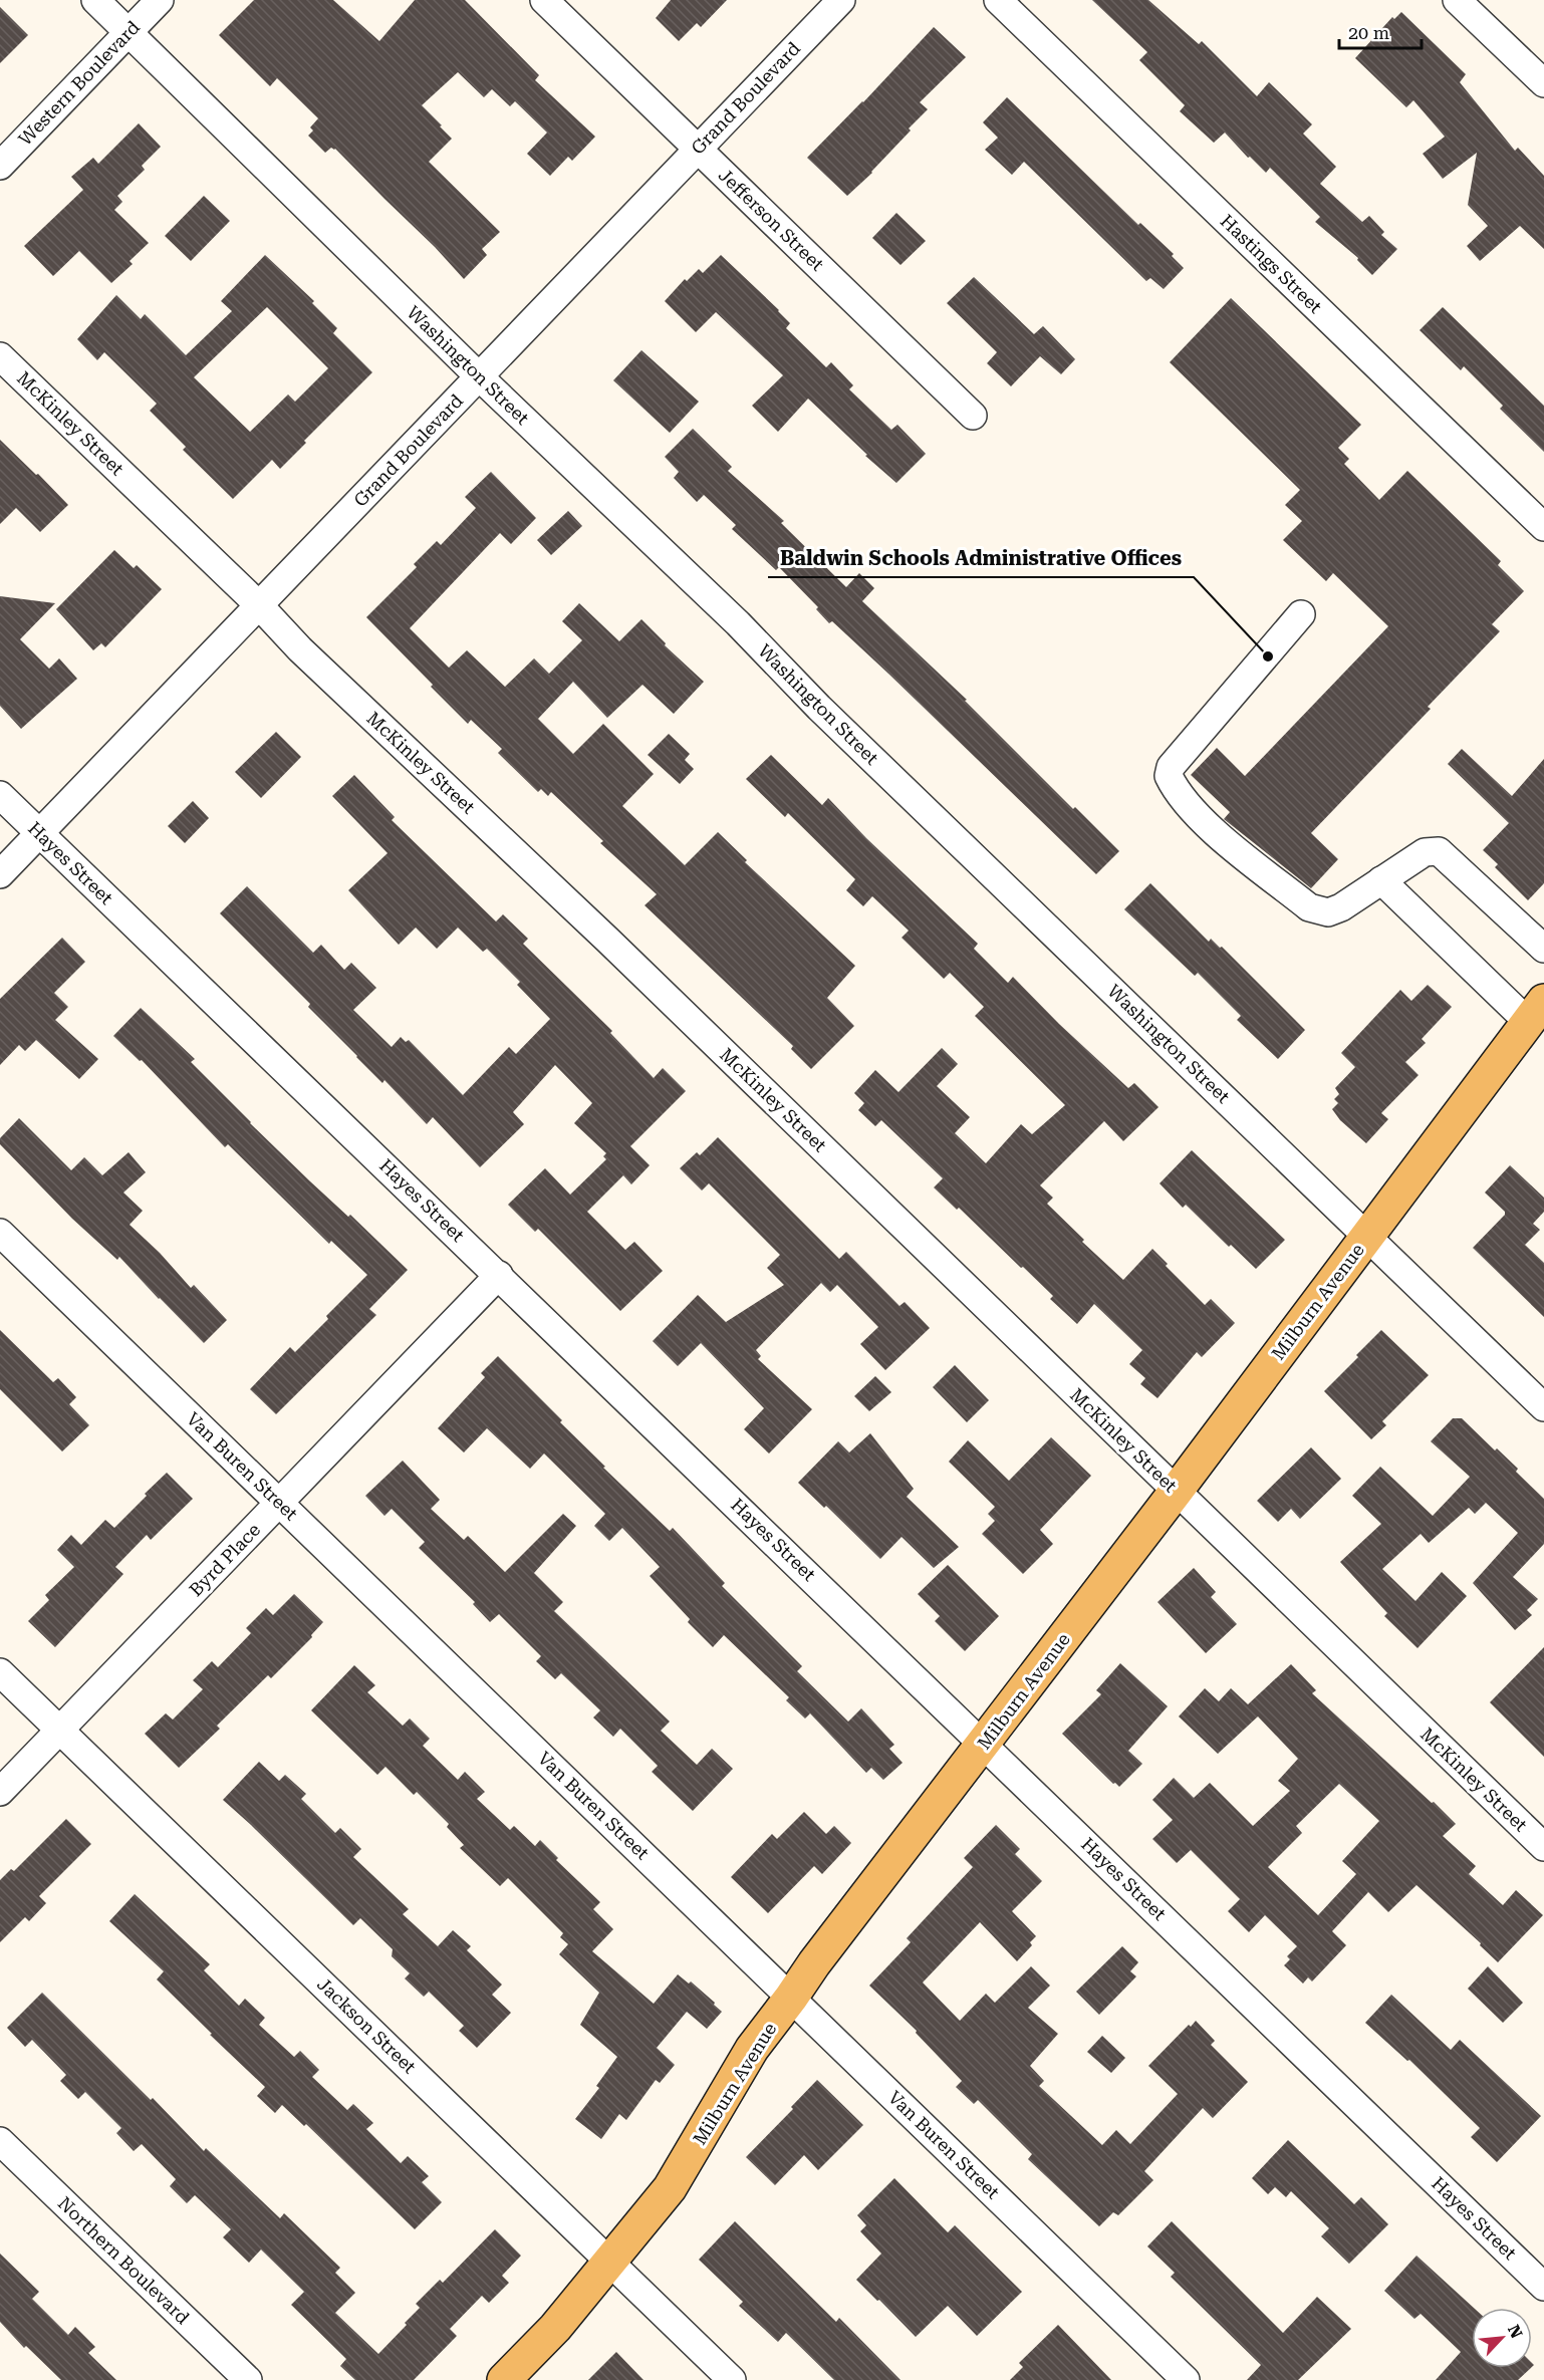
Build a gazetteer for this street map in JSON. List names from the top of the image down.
{
  "streets": {
    "main road": ["Milburn Avenue"],
    "street": [
      "Western Boulevard",
      "Grand Boulevard",
      "Jefferson Street",
      "Hastings Street",
      "Washington Street",
      "McKinley Street",
      "Hayes Street",
      "Van Buren Street",
      "Byrd Place",
      "Jackson Street",
      "Northern Boulevard"
    ]
  },
  "crossings": [
    ["Western Boulevard", "Washington Street"],
    ["Grand Boulevard", "Jefferson Street"],
    ["Grand Boulevard", "Washington Street"],
    ["Grand Boulevard", "McKinley Street"],
    ["Grand Boulevard", "Hayes Street"],
    ["Washington Street", "Milburn Avenue"],
    ["McKinley Street", "Milburn Avenue"],
    ["Hayes Street", "Milburn Avenue"],
    ["Hayes Street", "Byrd Place"],
    ["Milburn Avenue", "Van Buren Street"],
    ["Milburn Avenue", "Jackson Street"],
    ["Van Buren Street", "Byrd Place"],
    ["Byrd Place", "Jackson Street"]
  ],
  "places": ["Baldwin Schools Administrative Offices"],
  "scale_bar": "20 m",
  "north": "top right"
}
